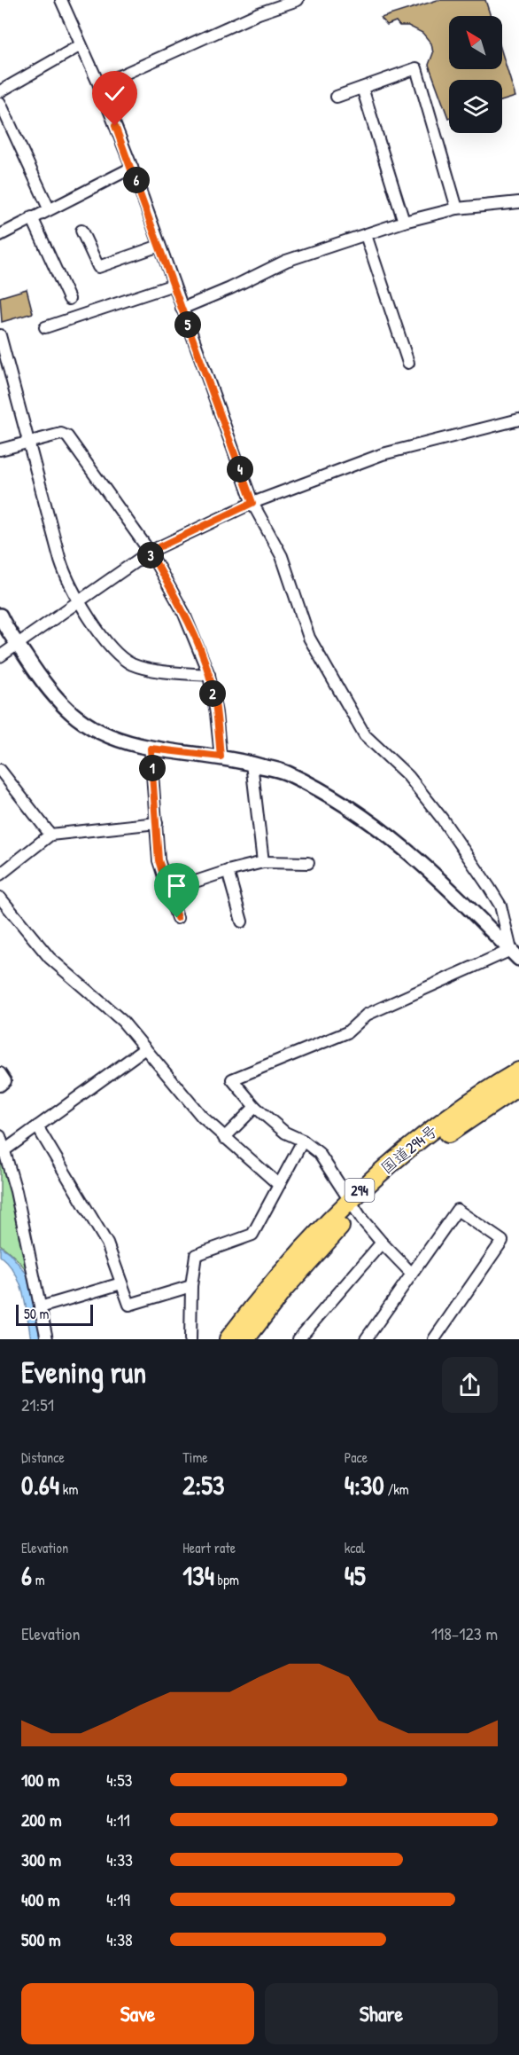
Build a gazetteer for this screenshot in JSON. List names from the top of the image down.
{
  "streets": {
    "highway": ["国道294号", "294"]
  },
  "scale_bar": "50 m",
  "north": "top left",
  "page": {
    "pins": [
      "6",
      "5",
      "4",
      "3",
      "2",
      "1"
    ],
    "scale": "50 m",
    "heading": ["Evening run", "21:51"],
    "stats": [
      ["Distance", "0.64 km"],
      ["Time", "2:53"],
      ["Pace", "4:30 /km"],
      ["Elevation", "6 m"],
      ["Heart rate", "134 bpm"],
      ["kcal", "45"]
    ],
    "chart": ["Elevation", "118–123 m"],
    "list": [
      {
        "name": "100 m",
        "note": "4:53"
      },
      {
        "name": "200 m",
        "note": "4:11"
      },
      {
        "name": "300 m",
        "note": "4:33"
      },
      {
        "name": "400 m",
        "note": "4:19"
      },
      {
        "name": "500 m",
        "note": "4:38"
      }
    ],
    "buttons": ["Save", "Share"]
  }
}
